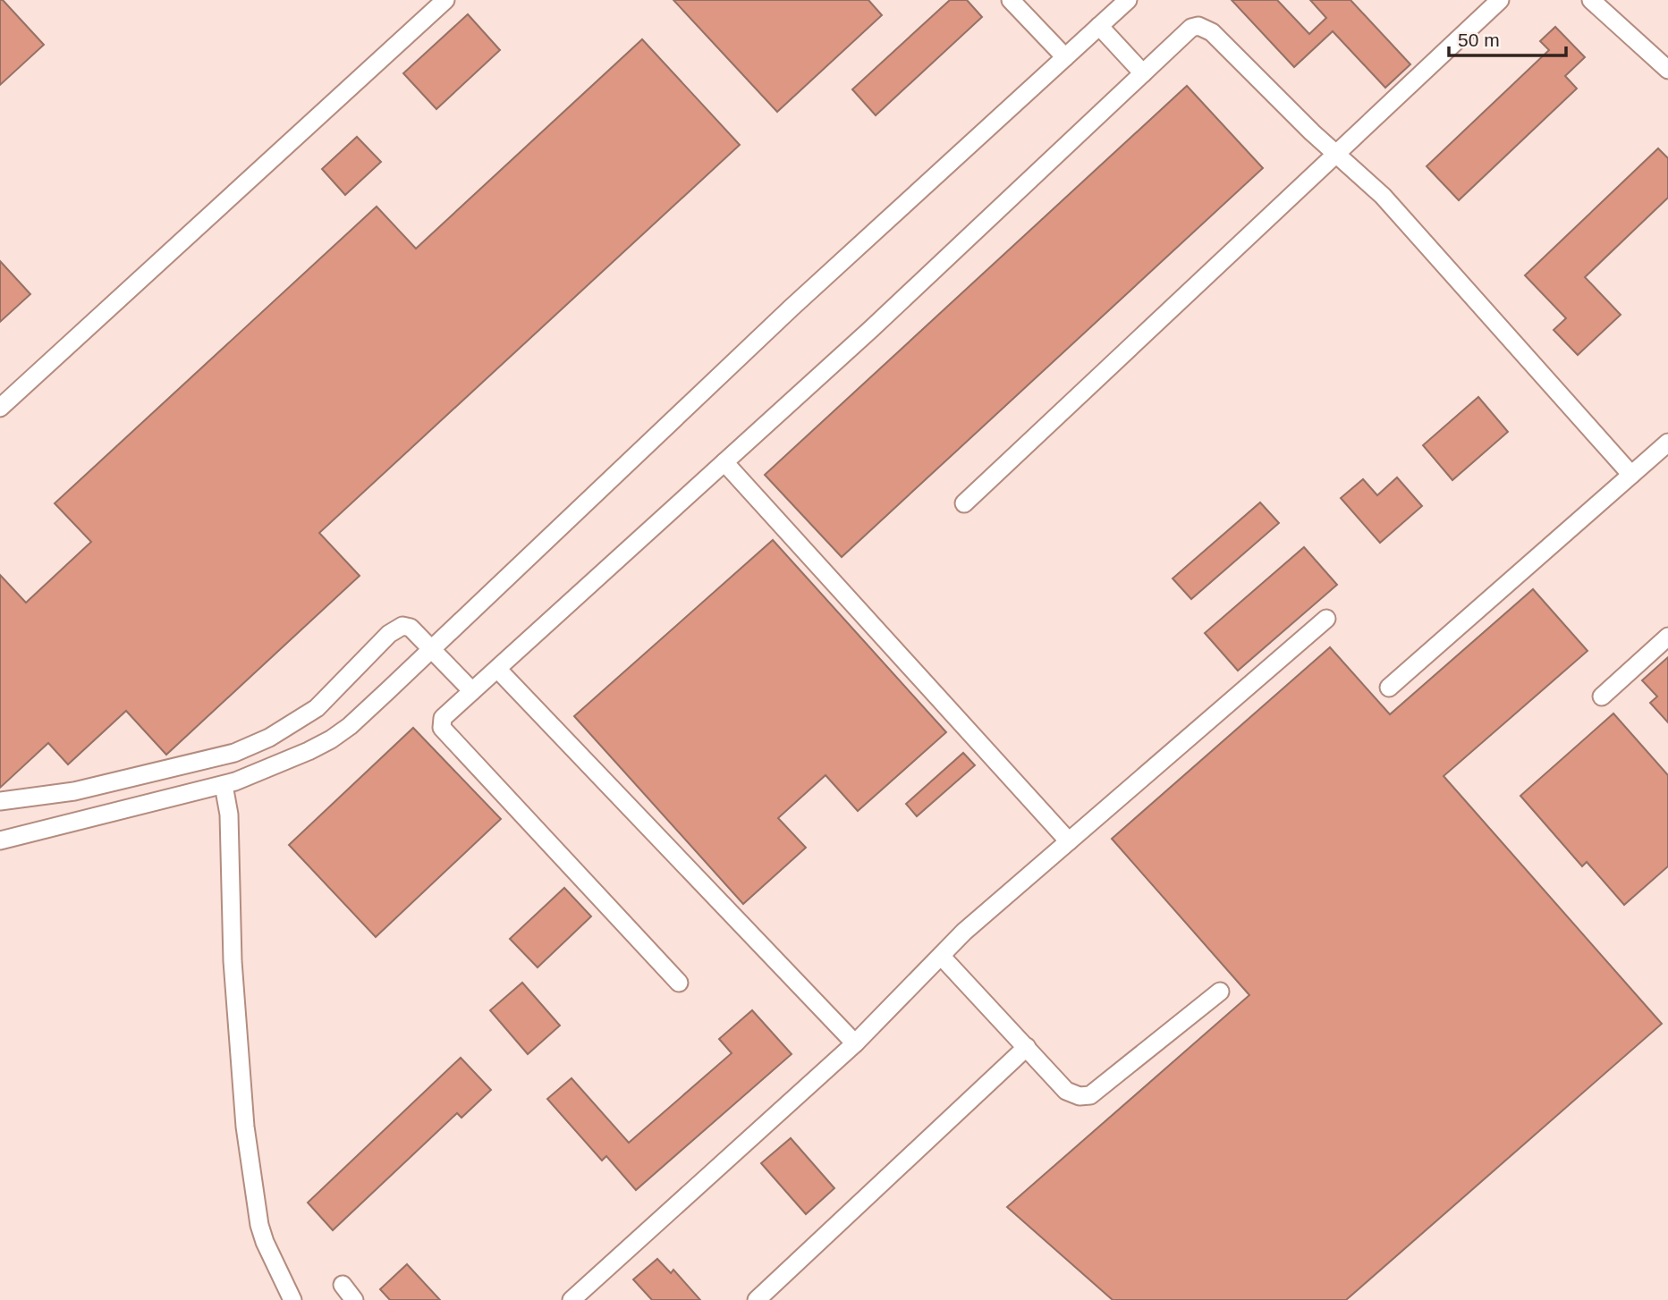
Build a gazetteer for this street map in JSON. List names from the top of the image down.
{
  "scale_bar": "50 m"
}
